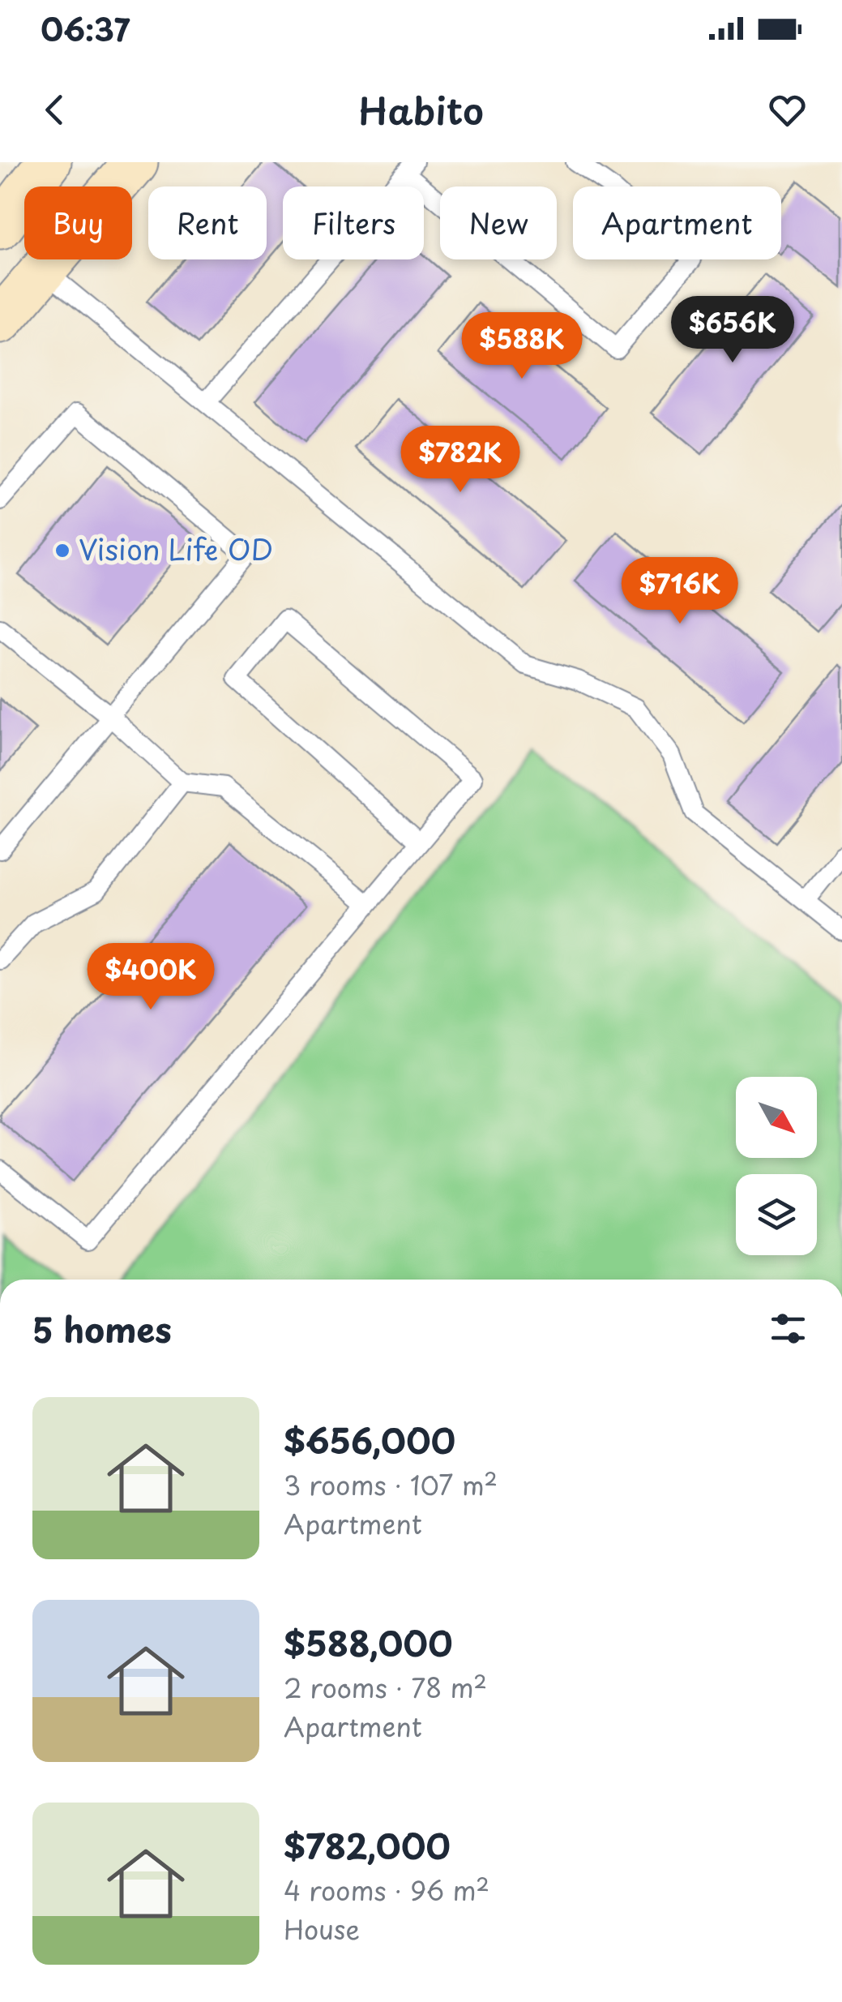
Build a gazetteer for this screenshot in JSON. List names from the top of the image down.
{
  "places": ["Vision Life OD"],
  "north": "bottom right",
  "page": {
    "status": "06:37",
    "header": "Habito",
    "chip": [
      "Buy",
      "Rent",
      "Filters",
      "New",
      "Apartment"
    ],
    "price": [
      "$656K",
      "$588K",
      "$782K",
      "$716K",
      "$400K"
    ],
    "heading": "5 homes",
    "list": [
      {
        "name": "$656,000",
        "note": "3 rooms · 107 m² · Apartment"
      },
      {
        "name": "$588,000",
        "note": "2 rooms · 78 m² · Apartment"
      },
      {
        "name": "$782,000",
        "note": "4 rooms · 96 m² · House"
      }
    ]
  }
}
